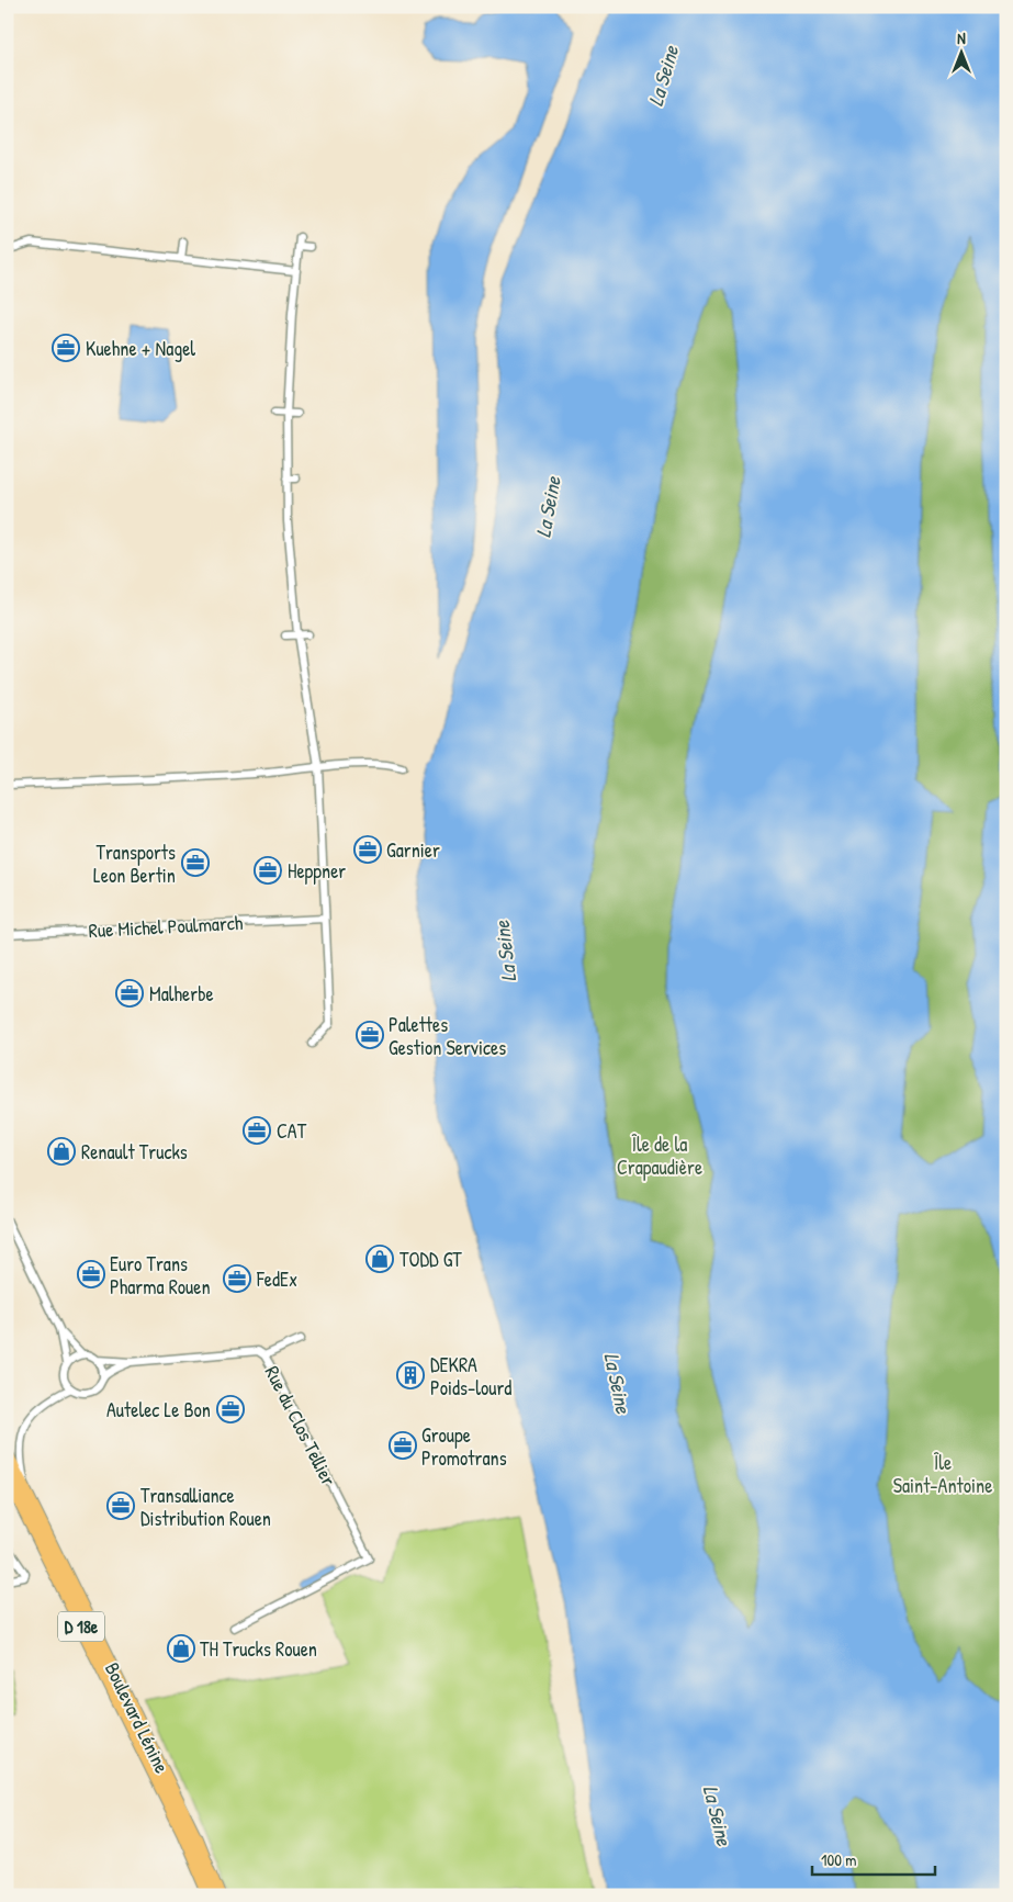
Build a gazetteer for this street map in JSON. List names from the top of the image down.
{
  "streets": {
    "main road": ["D 18e", "Boulevard Lénine"],
    "street": ["Rue Michel Poulmarch", "Rue du Clos Tellier"]
  },
  "water": ["La Seine"],
  "parks": ["Île de la Crapaudière", "Île Saint-Antoine"],
  "places": {
    "office": [
      "Kuehne + Nagel",
      "Garnier",
      "Transports Leon Bertin",
      "Heppner",
      "Malherbe",
      "Palettes Gestion Services",
      "CAT",
      "Euro Trans Pharma Rouen",
      "FedEx",
      "Autelec Le Bon",
      "Groupe Promotrans",
      "Transalliance Distribution Rouen"
    ],
    "shop": ["Renault Trucks", "TODD GT", "TH Trucks Rouen"],
    "building": ["DEKRA Poids-lourd"]
  },
  "scale_bar": "100 m",
  "north": "top"
}
